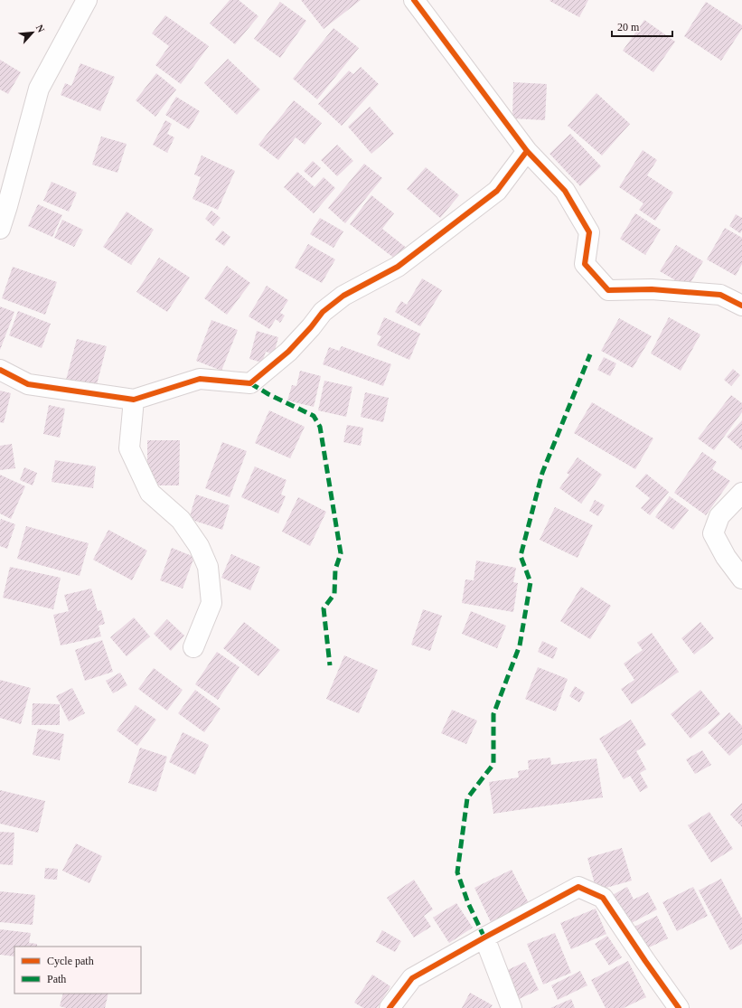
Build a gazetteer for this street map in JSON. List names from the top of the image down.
{
  "legend": ["Cycle path", "Path"],
  "scale_bar": "20 m",
  "north": "top right"
}
